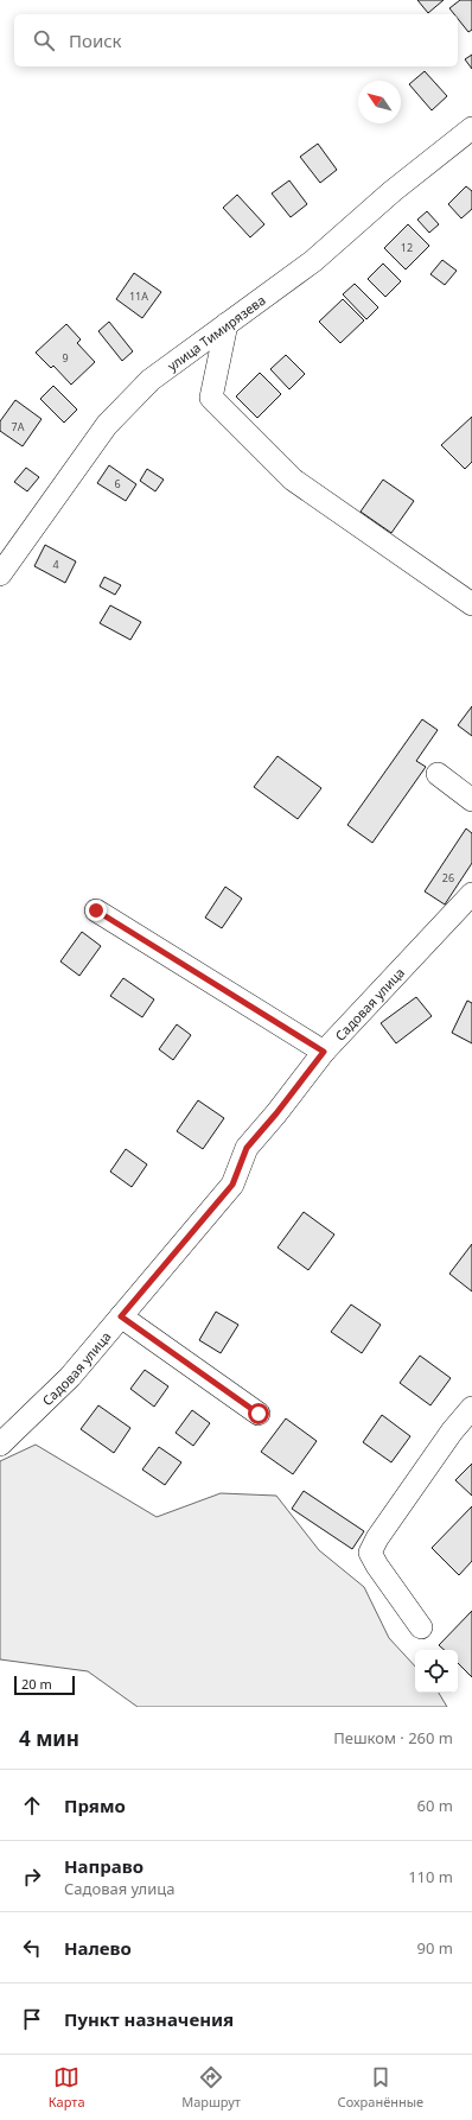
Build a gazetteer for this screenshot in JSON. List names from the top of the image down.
{
  "streets": {
    "street": ["улица Тимирязева", "Садовая улица"]
  },
  "house_numbers": [
    "12",
    "11А",
    "9",
    "7А",
    "6",
    "4",
    "26"
  ],
  "scale_bar": "20 m",
  "north": "top left",
  "page": {
    "search": "Поиск",
    "scale": "20 m",
    "heading": ["4 мин", "Пешком · 260 m"],
    "list": [
      ["Прямо", "60 m"],
      ["Направо", "Садовая улица", "110 m"],
      ["Налево", "90 m"],
      "Пункт назначения"
    ],
    "nav": ["Карта", "Маршрут", "Сохранённые"]
  }
}
